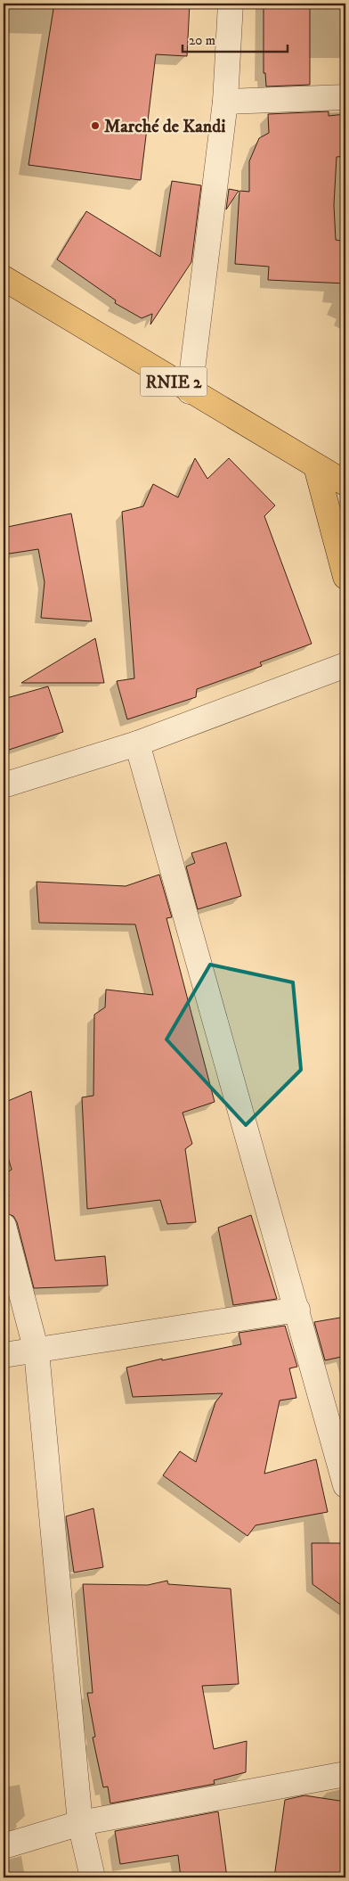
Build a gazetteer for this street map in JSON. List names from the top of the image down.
{
  "streets": {
    "main road": ["RNIE 2"]
  },
  "places": ["Marché de Kandi"],
  "scale_bar": "20 m"
}
